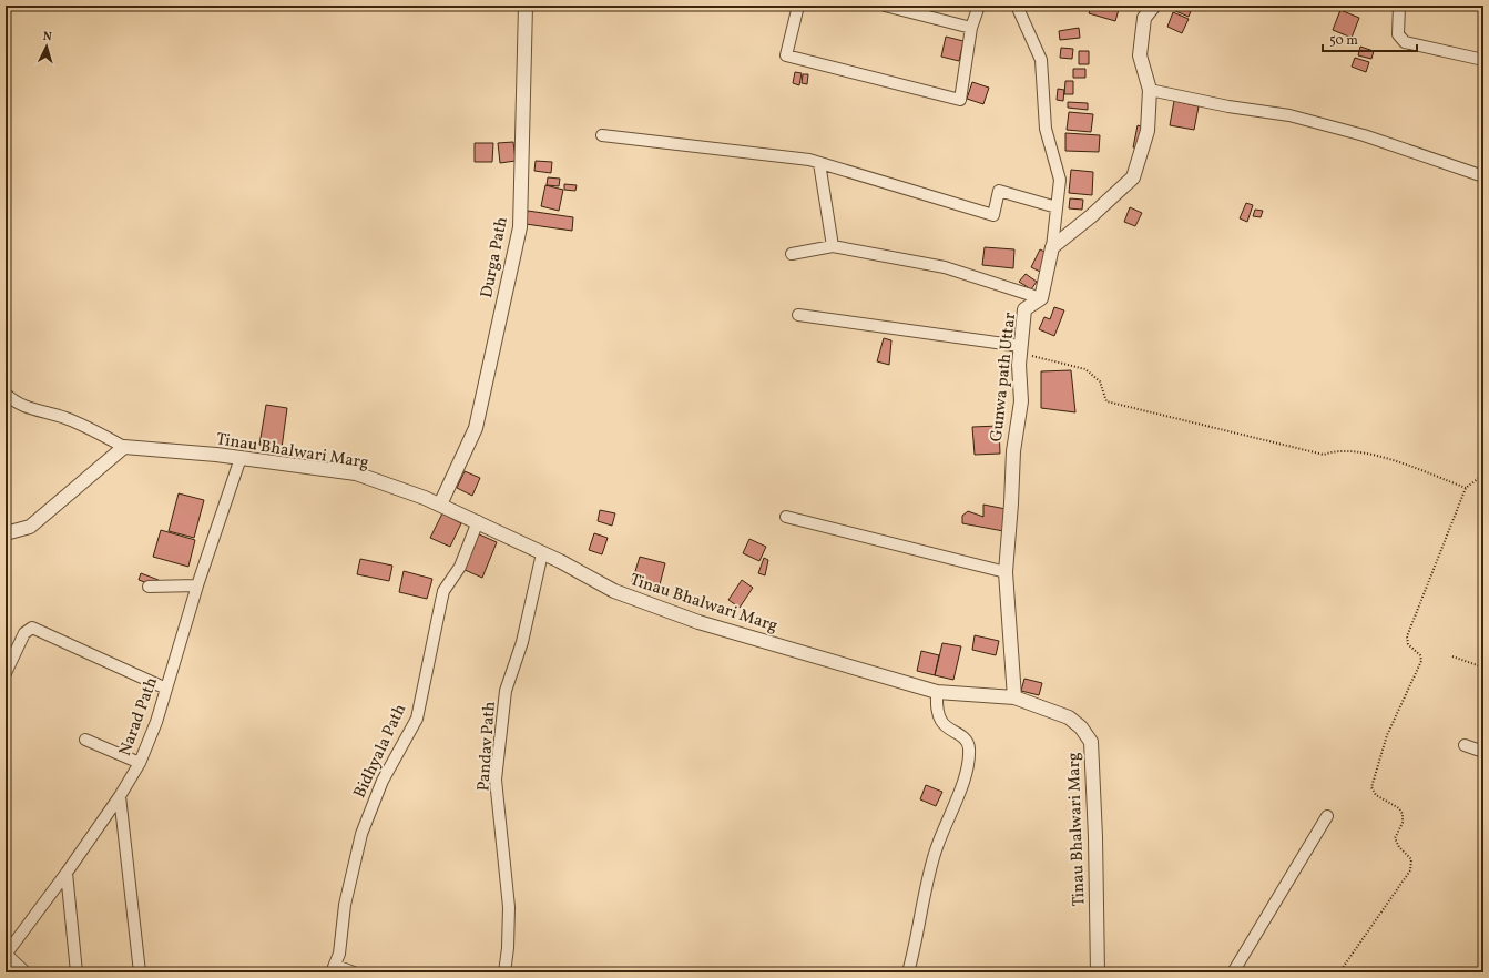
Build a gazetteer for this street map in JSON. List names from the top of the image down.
{
  "streets": {
    "street": [
      "Durga Path",
      "Gunwa path Uttar",
      "Tinau Bhalwari Marg",
      "Narad Path",
      "Pandav Path",
      "Bidhyala Path"
    ]
  },
  "crossings": [
    ["Durga Path", "Tinau Bhalwari Marg"],
    ["Gunwa path Uttar", "Tinau Bhalwari Marg"],
    ["Tinau Bhalwari Marg", "Narad Path"],
    ["Tinau Bhalwari Marg", "Pandav Path"],
    ["Tinau Bhalwari Marg", "Bidhyala Path"]
  ],
  "scale_bar": "50 m",
  "north": "top"
}
